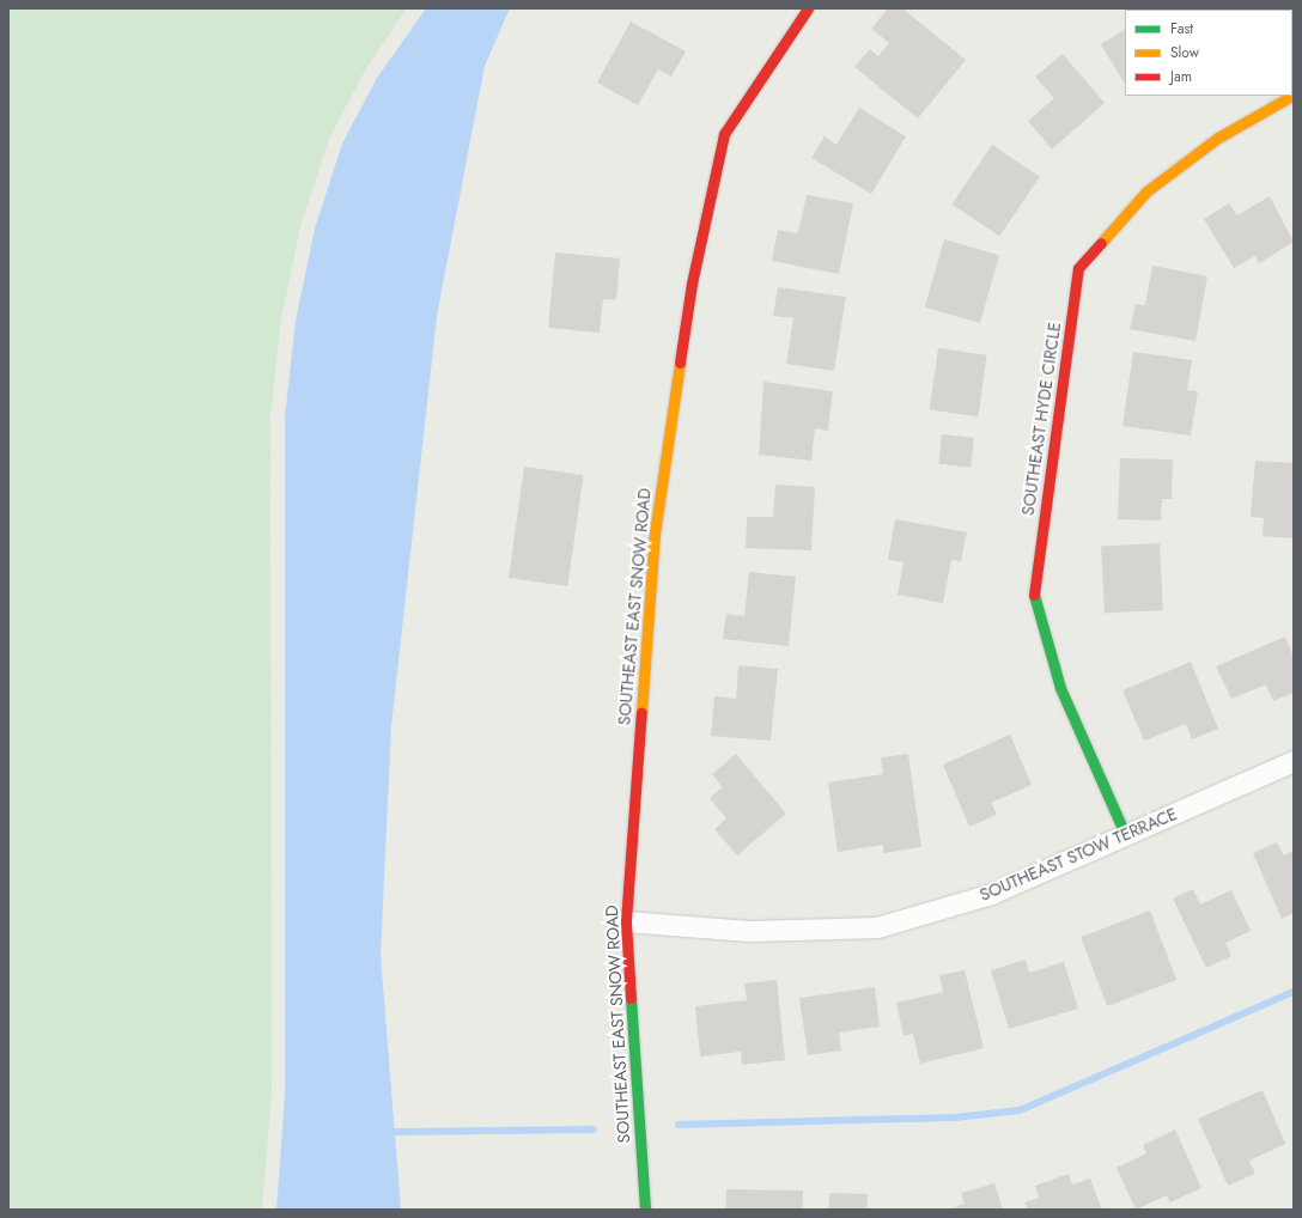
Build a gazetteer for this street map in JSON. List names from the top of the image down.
{
  "streets": {
    "street": ["SOUTHEAST HYDE CIRCLE", "SOUTHEAST EAST SNOW ROAD", "SOUTHEAST STOW TERRACE"]
  },
  "crossings": [
    ["SOUTHEAST HYDE CIRCLE", "SOUTHEAST STOW TERRACE"],
    ["SOUTHEAST EAST SNOW ROAD", "SOUTHEAST STOW TERRACE"]
  ],
  "legend": ["Fast", "Slow", "Jam"]
}
